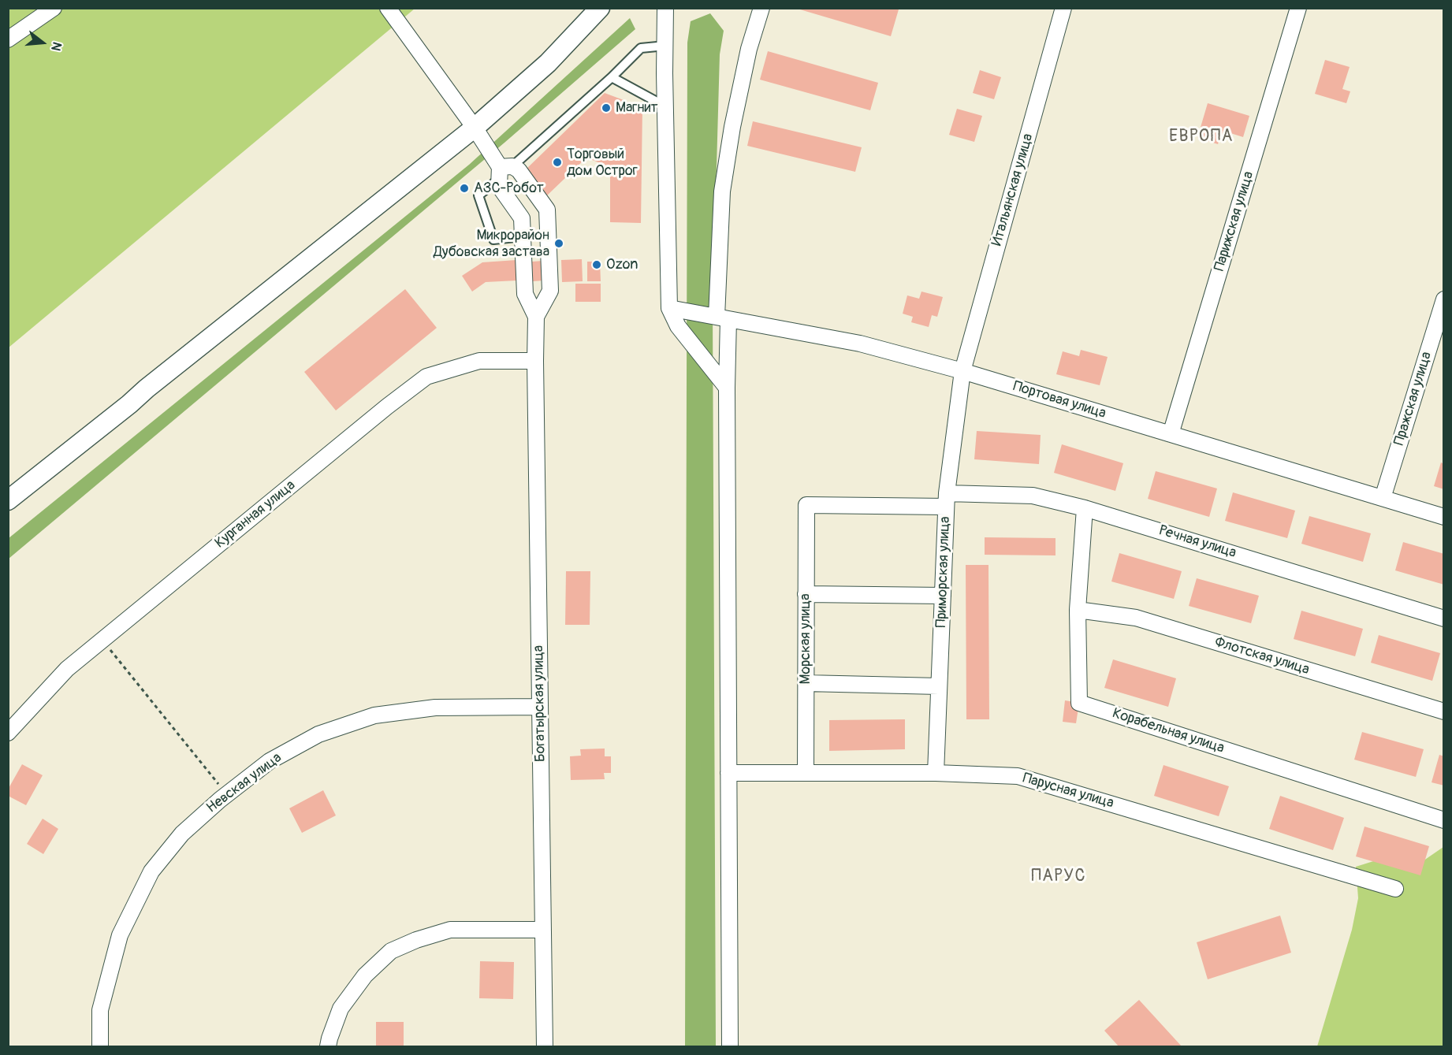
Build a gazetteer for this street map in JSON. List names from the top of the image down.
{
  "streets": {
    "street": [
      "Итальянская улица",
      "Парижская улица",
      "Пражская улица",
      "Портовая улица",
      "Курганная улица",
      "Речная улица",
      "Приморская улица",
      "Морская улица",
      "Флотская улица",
      "Богатырская улица",
      "Корабельная улица",
      "Невская улица",
      "Парусная улица"
    ]
  },
  "crossings": [
    ["Итальянская улица", "Портовая улица"],
    ["Итальянская улица", "Приморская улица"],
    ["Парижская улица", "Портовая улица"],
    ["Пражская улица", "Портовая улица"],
    ["Портовая улица", "Приморская улица"],
    ["Курганная улица", "Богатырская улица"],
    ["Речная улица", "Приморская улица"],
    ["Речная улица", "Морская улица"],
    ["Речная улица", "Корабельная улица"],
    ["Приморская улица", "Парусная улица"],
    ["Морская улица", "Парусная улица"],
    ["Флотская улица", "Корабельная улица"],
    ["Богатырская улица", "Невская улица"]
  ],
  "districts": ["ЕВРОПА", "ПАРУС"],
  "places": [
    "Магнит",
    "Торговый дом Острог",
    "АЗС-Робот",
    "Микрорайон Дубовская застава",
    "Ozon"
  ],
  "north": "right"
}
